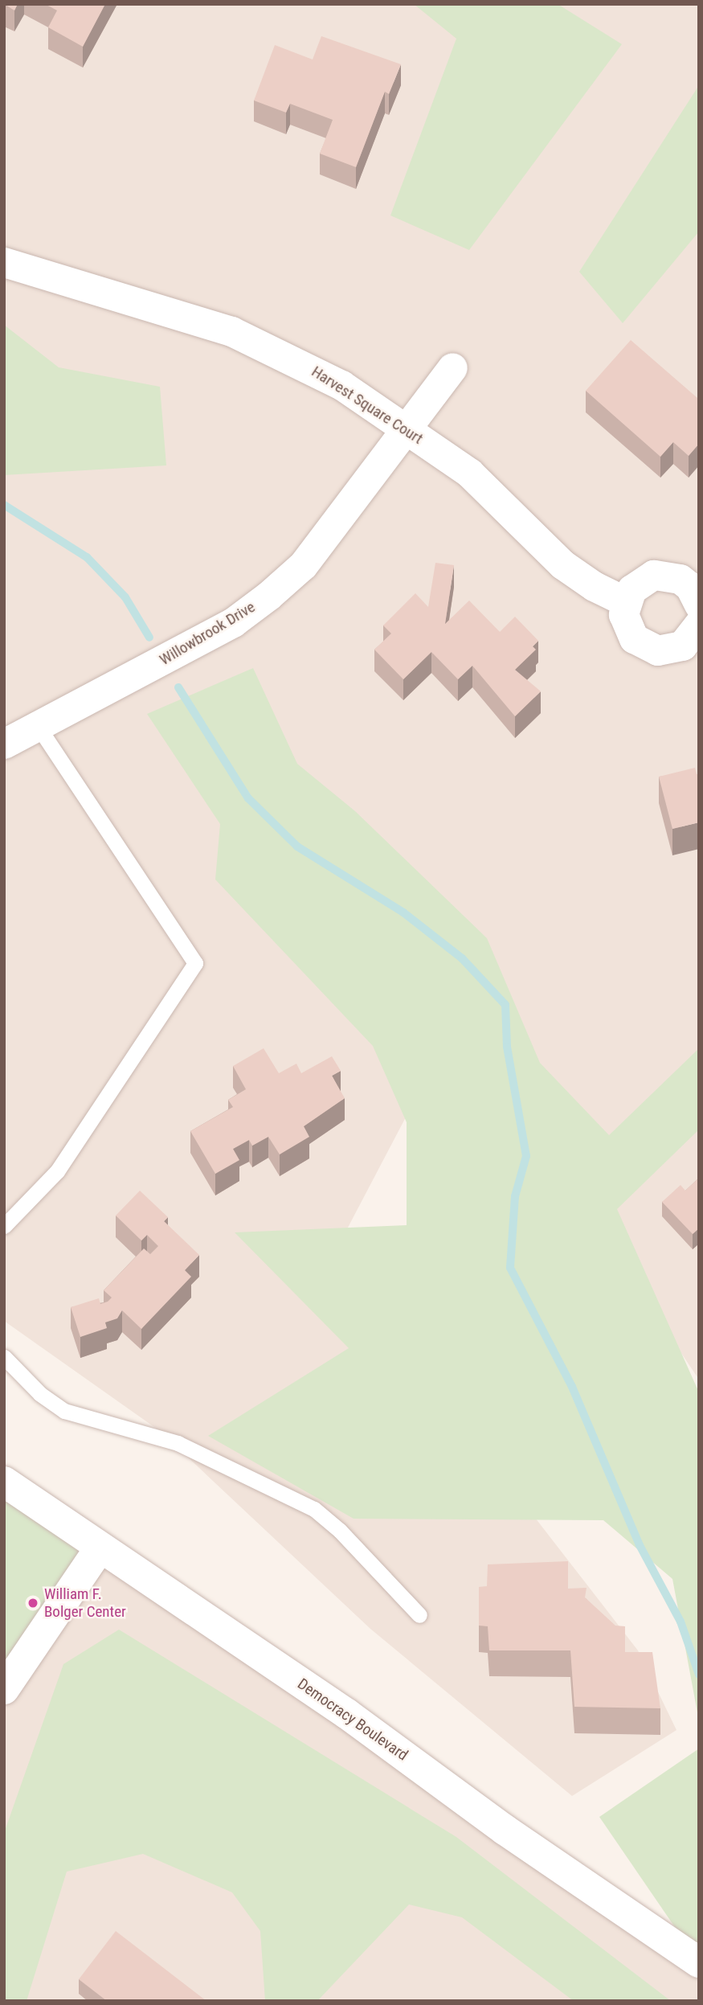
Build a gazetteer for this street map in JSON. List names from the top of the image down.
{
  "streets": {
    "main road": ["Democracy Boulevard"],
    "street": ["Harvest Square Court", "Willowbrook Drive"]
  },
  "crossings": [
    ["Harvest Square Court", "Willowbrook Drive"]
  ],
  "places": ["William F. Bolger Center"]
}
